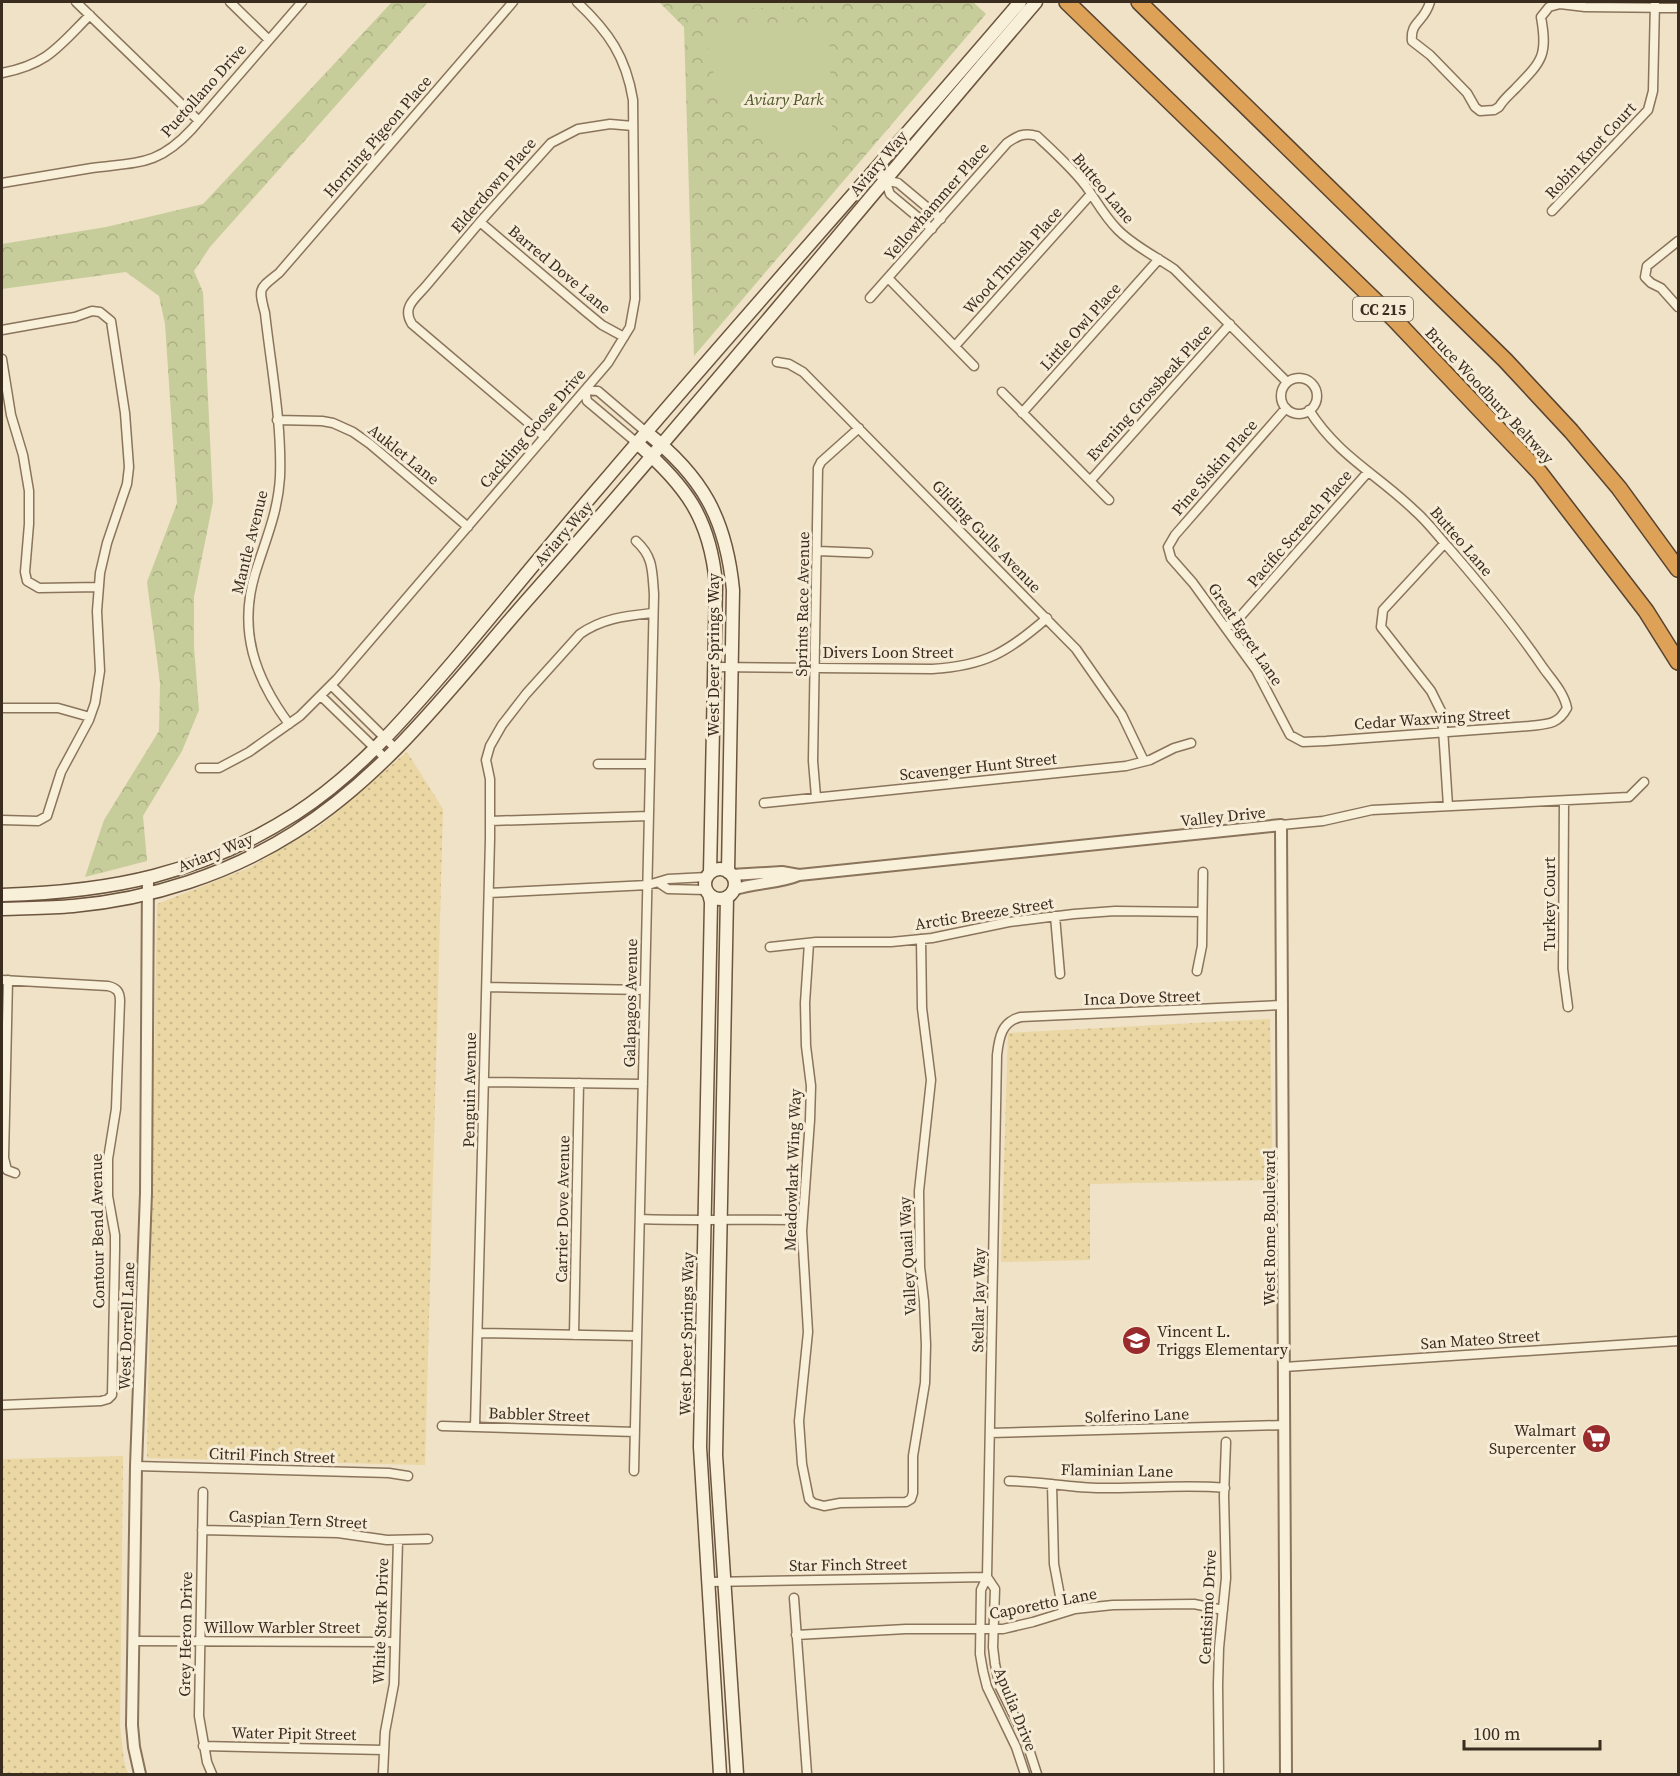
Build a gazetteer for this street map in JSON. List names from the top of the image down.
{
  "streets": {
    "highway": ["CC 215", "Bruce Woodbury Beltway"],
    "main road": ["Aviary Way", "West Deer Springs Way"],
    "street": [
      "Puetollano Drive",
      "Horning Pigeon Place",
      "Robin Knot Court",
      "Elderdown Place",
      "Butteo Lane",
      "Yellowhammer Place",
      "Wood Thrush Place",
      "Barred Dove Lane",
      "Little Owl Place",
      "Evening Grossbeak Place",
      "Cackling Goose Drive",
      "Auklet Lane",
      "Pine Siskin Place",
      "Pacific Screech Place",
      "Gliding Gulls Avenue",
      "Mantle Avenue",
      "Sprints Race Avenue",
      "Great Egret Lane",
      "Divers Loon Street",
      "Cedar Waxwing Street",
      "Scavenger Hunt Street",
      "Valley Drive",
      "Turkey Court",
      "Arctic Breeze Street",
      "Inca Dove Street",
      "Galapagos Avenue",
      "Penguin Avenue",
      "Meadowlark Wing Way",
      "Carrier Dove Avenue",
      "West Rome Boulevard",
      "Contour Bend Avenue",
      "Valley Quail Way",
      "Stellar Jay Way",
      "West Dorrell Lane",
      "San Mateo Street",
      "Babbler Street",
      "Solferino Lane",
      "Citril Finch Street",
      "Flaminian Lane",
      "Caspian Tern Street",
      "Star Finch Street",
      "Caporetto Lane",
      "Centisimo Drive",
      "White Stork Drive",
      "Willow Warbler Street",
      "Grey Heron Drive",
      "Apulia Drive",
      "Water Pipit Street"
    ]
  },
  "crossings": [
    ["Horning Pigeon Place", "Mantle Avenue"],
    ["Aviary Way", "West Deer Springs Way"],
    ["Aviary Way", "West Dorrell Lane"],
    ["Elderdown Place", "Barred Dove Lane"],
    ["Elderdown Place", "Cackling Goose Drive"],
    ["Butteo Lane", "Yellowhammer Place"],
    ["Butteo Lane", "Wood Thrush Place"],
    ["Butteo Lane", "Little Owl Place"],
    ["Butteo Lane", "Evening Grossbeak Place"],
    ["Butteo Lane", "Pine Siskin Place"],
    ["Butteo Lane", "Pacific Screech Place"],
    ["Butteo Lane", "Cedar Waxwing Street"],
    ["Barred Dove Lane", "Cackling Goose Drive"],
    ["Cackling Goose Drive", "Auklet Lane"],
    ["Cackling Goose Drive", "Mantle Avenue"],
    ["Auklet Lane", "Mantle Avenue"],
    ["Pine Siskin Place", "Great Egret Lane"],
    ["Pacific Screech Place", "Great Egret Lane"],
    ["Gliding Gulls Avenue", "Sprints Race Avenue"],
    ["Gliding Gulls Avenue", "Divers Loon Street"],
    ["Gliding Gulls Avenue", "Scavenger Hunt Street"],
    ["Sprints Race Avenue", "Divers Loon Street"],
    ["Sprints Race Avenue", "Scavenger Hunt Street"],
    ["Great Egret Lane", "Cedar Waxwing Street"],
    ["Divers Loon Street", "West Deer Springs Way"],
    ["West Deer Springs Way", "Valley Drive"],
    ["West Deer Springs Way", "Star Finch Street"],
    ["Valley Drive", "Turkey Court"],
    ["Valley Drive", "West Rome Boulevard"],
    ["Arctic Breeze Street", "Meadowlark Wing Way"],
    ["Arctic Breeze Street", "Valley Quail Way"],
    ["Inca Dove Street", "West Rome Boulevard"],
    ["Inca Dove Street", "Stellar Jay Way"],
    ["Galapagos Avenue", "Penguin Avenue"],
    ["Galapagos Avenue", "Babbler Street"],
    ["Penguin Avenue", "Babbler Street"],
    ["Meadowlark Wing Way", "Valley Quail Way"],
    ["West Rome Boulevard", "San Mateo Street"],
    ["West Rome Boulevard", "Solferino Lane"],
    ["Stellar Jay Way", "Solferino Lane"],
    ["Stellar Jay Way", "Star Finch Street"],
    ["Stellar Jay Way", "Apulia Drive"],
    ["West Dorrell Lane", "Citril Finch Street"],
    ["West Dorrell Lane", "Willow Warbler Street"],
    ["Flaminian Lane", "Centisimo Drive"],
    ["Caspian Tern Street", "White Stork Drive"],
    ["Caspian Tern Street", "Grey Heron Drive"],
    ["Star Finch Street", "Apulia Drive"],
    ["Caporetto Lane", "Centisimo Drive"],
    ["Caporetto Lane", "Apulia Drive"],
    ["White Stork Drive", "Willow Warbler Street"],
    ["White Stork Drive", "Water Pipit Street"],
    ["Willow Warbler Street", "Grey Heron Drive"],
    ["Grey Heron Drive", "Water Pipit Street"]
  ],
  "parks": ["Aviary Park"],
  "places": {
    "school or university": ["Vincent L. Triggs Elementary"],
    "supermarket": ["Walmart Supercenter"]
  },
  "scale_bar": "100 m"
}
